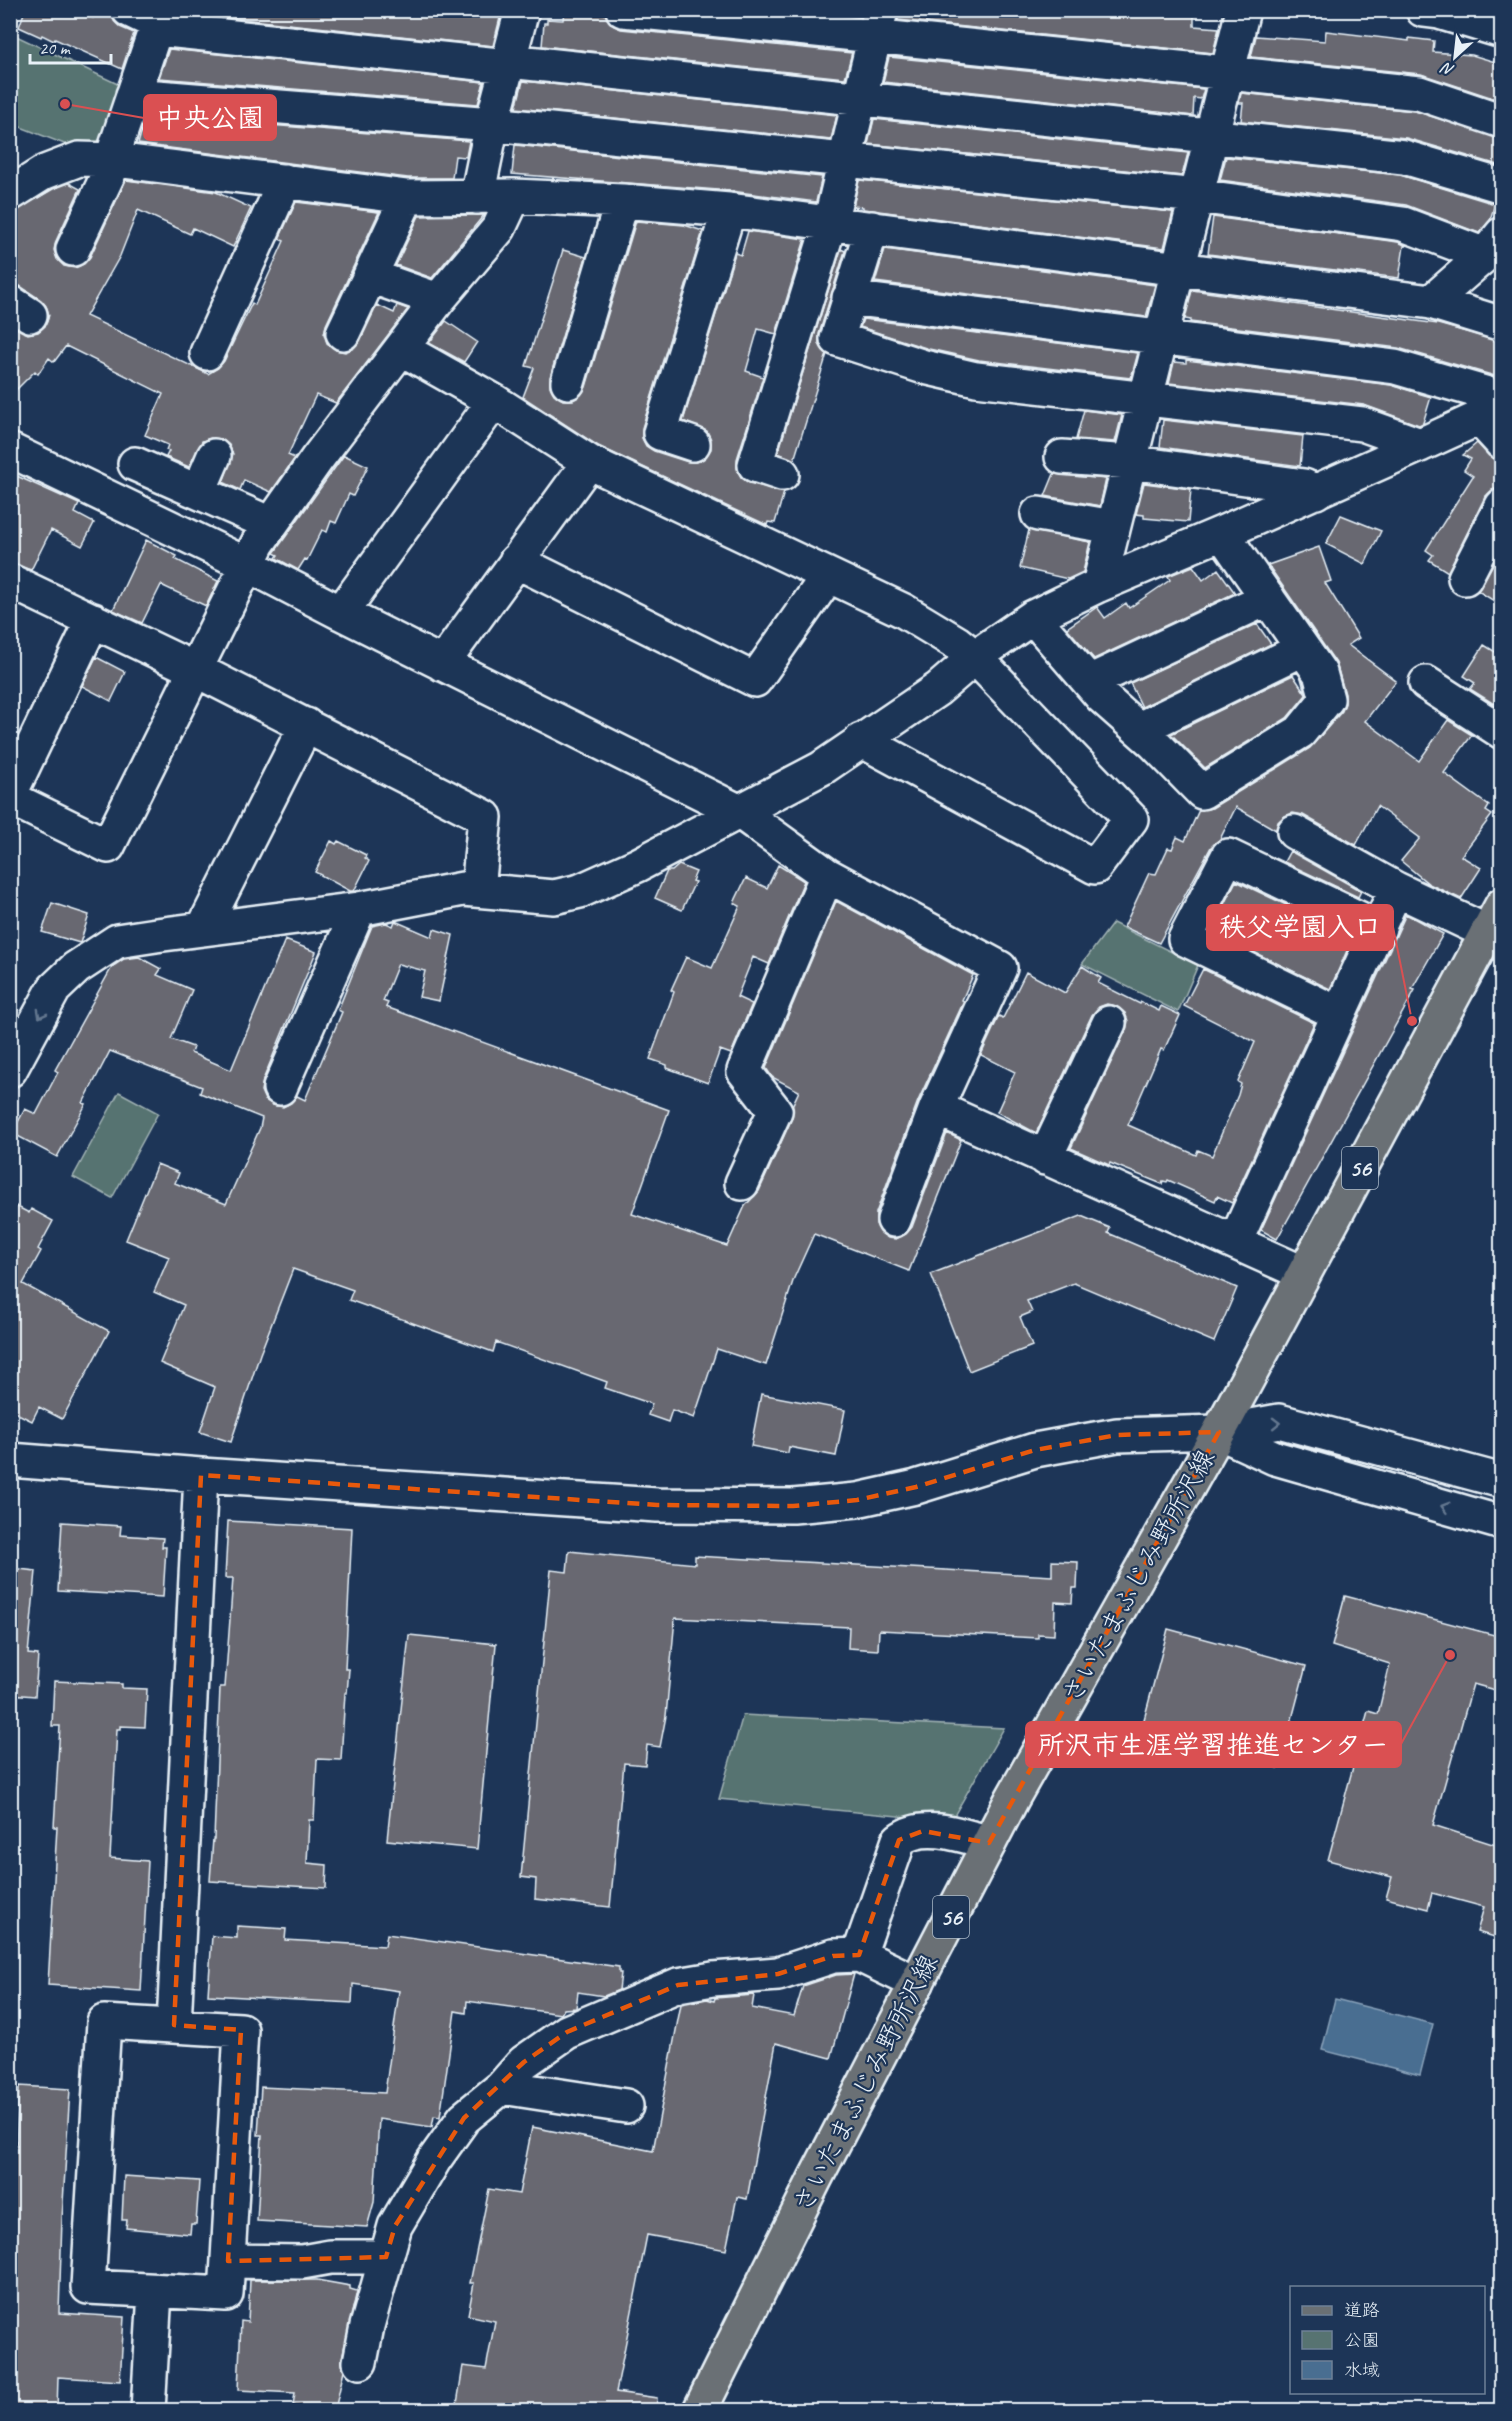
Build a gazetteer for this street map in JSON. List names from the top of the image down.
{
  "streets": {
    "main road": ["56", "さいたまふじみ野所沢線"]
  },
  "places": ["中央公園", "秩父学園入口", "所沢市生涯学習推進センター"],
  "legend": ["道路", "公園", "水域"],
  "scale_bar": "20 m",
  "north": "bottom left"
}
